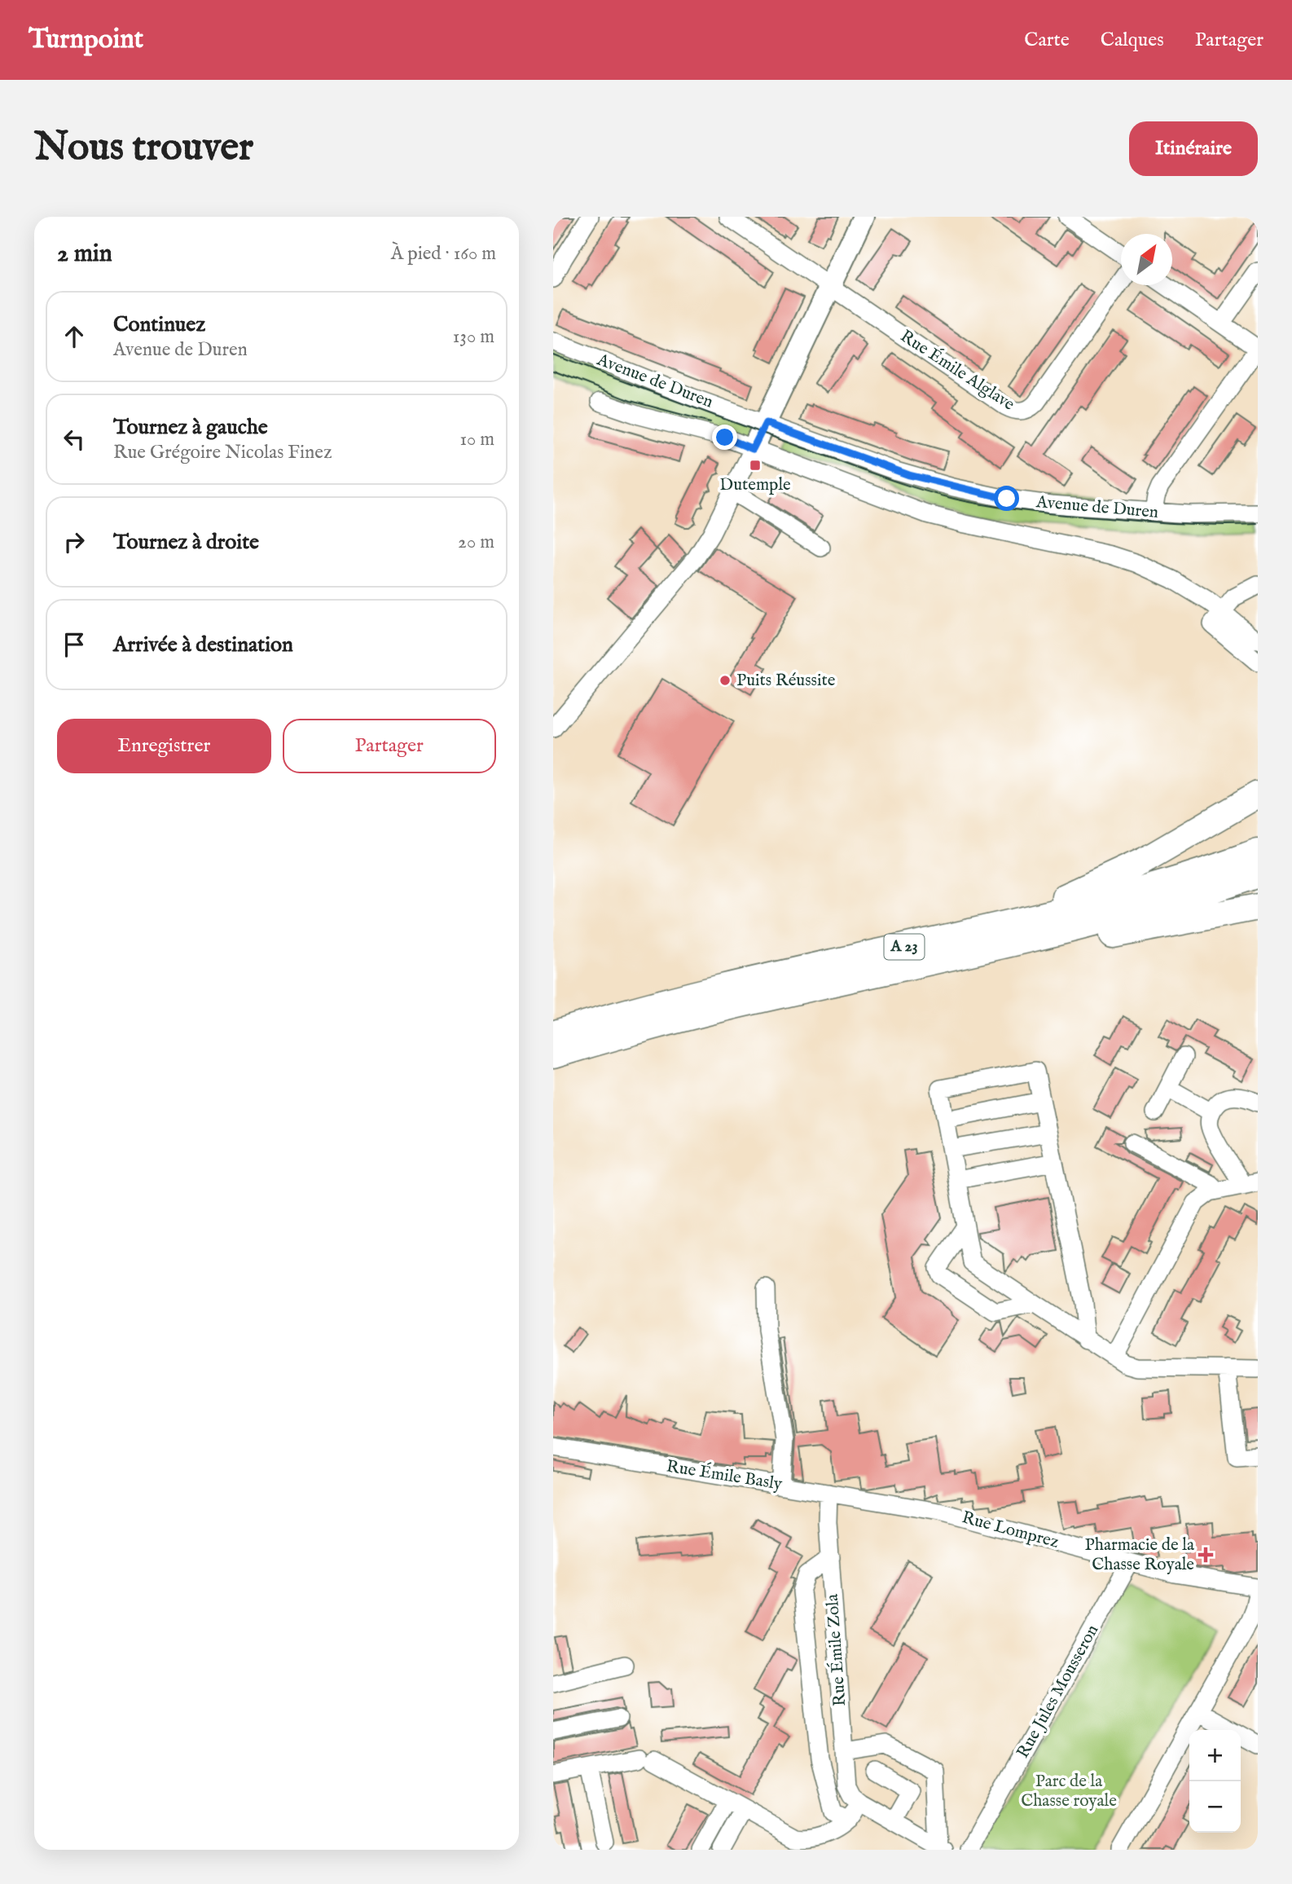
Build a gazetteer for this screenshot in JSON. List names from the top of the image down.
{
  "streets": {
    "highway": ["A 23"],
    "street": [
      "Rue Émile Alglave",
      "Avenue de Duren",
      "Rue Émile Basly",
      "Rue Lomprez",
      "Rue Émile Zola",
      "Rue Jules Mousseron"
    ]
  },
  "crossings": [
    ["Rue Émile Basly", "Rue Lomprez"],
    ["Rue Émile Basly", "Rue Émile Zola"],
    ["Rue Lomprez", "Rue Jules Mousseron"]
  ],
  "parks": ["Parc de la Chasse royale"],
  "places": {
    "transit": ["Dutemple"],
    "other": ["Puits Réussite"],
    "health": ["Pharmacie de la Chasse Royale"]
  },
  "north": "top right",
  "page": {
    "header": "Turnpoint",
    "nav": ["Carte", "Calques", "Partager"],
    "buttons": [
      "Itinéraire",
      ["Enregistrer", "Partager"]
    ],
    "title": "Nous trouver",
    "heading": ["2 min", "À pied · 160 m"],
    "list": [
      ["Continuez", "Avenue de Duren", "130 m"],
      ["Tournez à gauche", "Rue Grégoire Nicolas Finez", "10 m"],
      ["Tournez à droite", "20 m"],
      "Arrivée à destination"
    ],
    "map_buttons": ["+", "−"]
  }
}
